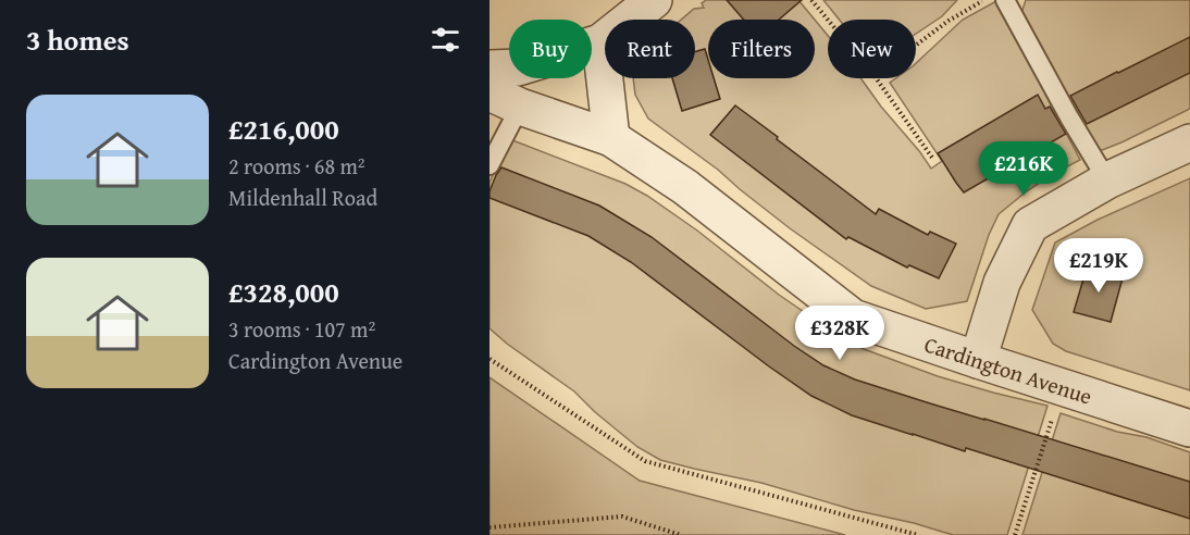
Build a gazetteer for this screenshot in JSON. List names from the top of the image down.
{
  "streets": {
    "street": ["Cardington Avenue"]
  },
  "page": {
    "heading": "3 homes",
    "chip": [
      "Buy",
      "Rent",
      "Filters",
      "New"
    ],
    "list": [
      {
        "name": "£216,000",
        "note": "2 rooms · 68 m² · Mildenhall Road"
      },
      {
        "name": "£328,000",
        "note": "3 rooms · 107 m² · Cardington Avenue"
      }
    ],
    "price": ["£216K", "£219K", "£328K"]
  }
}
